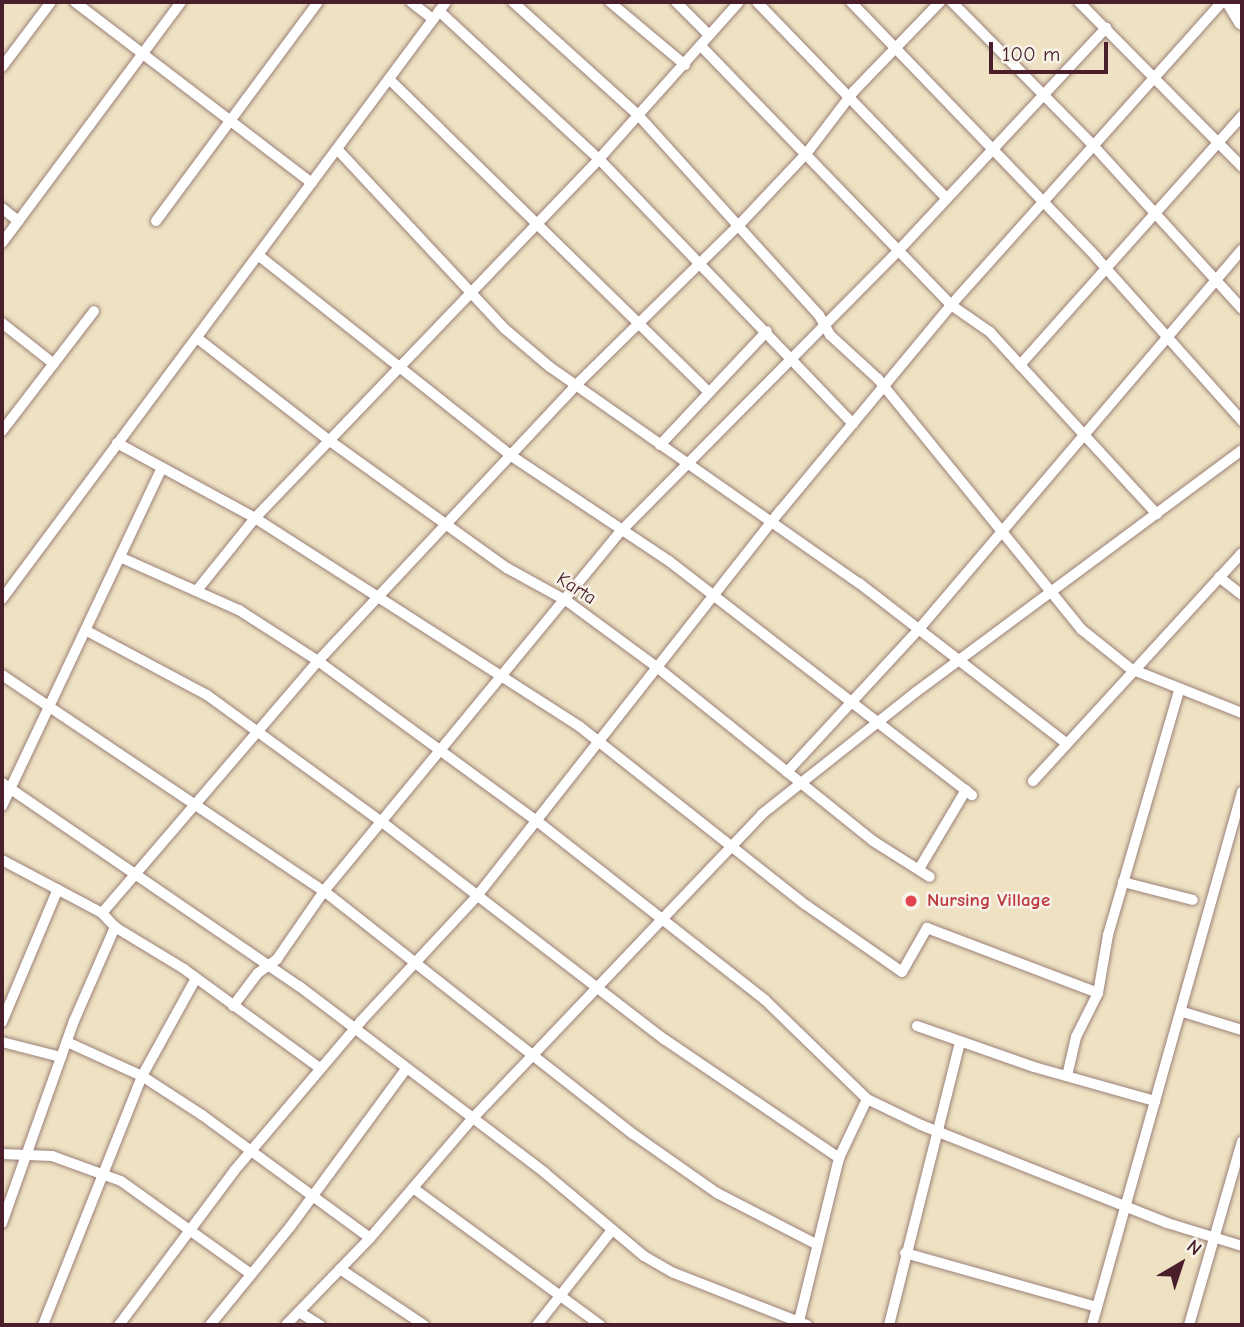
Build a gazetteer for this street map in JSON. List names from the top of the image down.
{
  "streets": {
    "street": ["Karta"]
  },
  "places": ["Nursing Village"],
  "scale_bar": "100 m",
  "north": "top right"
}
